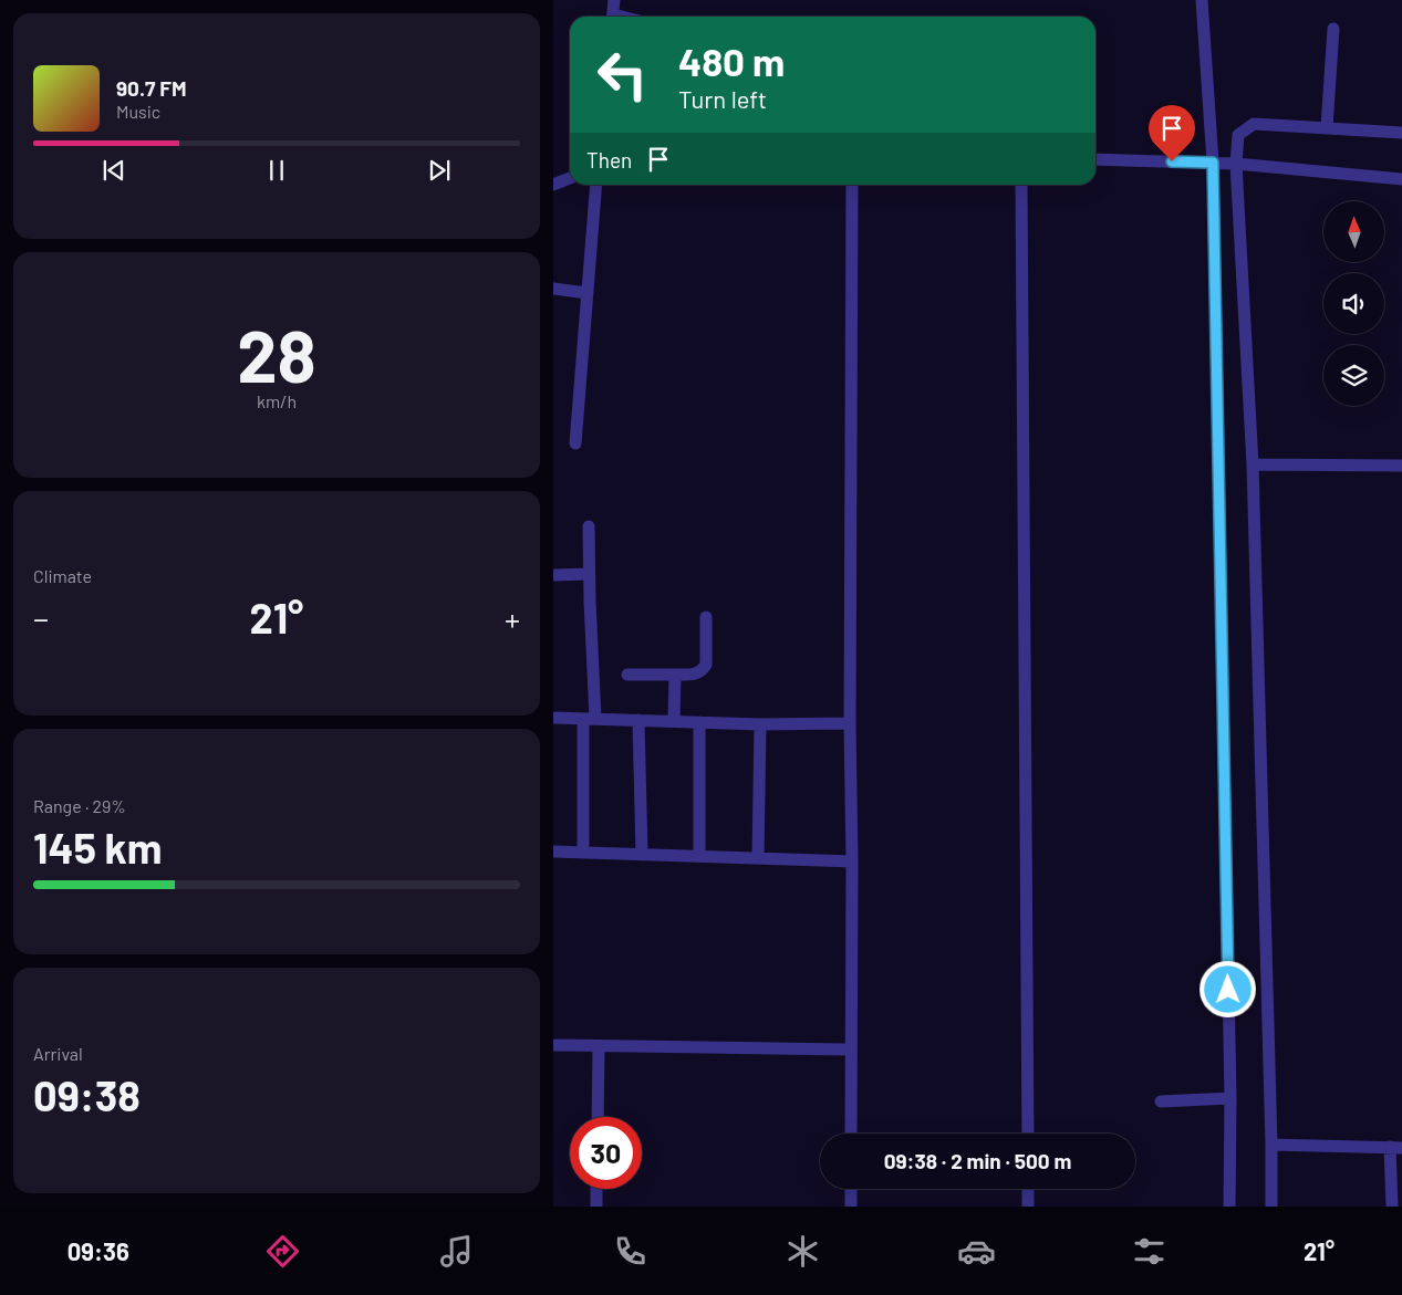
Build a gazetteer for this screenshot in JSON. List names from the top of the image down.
{
  "north": "top",
  "page": {
    "turn": ["480 m", "Turn left"],
    "song": ["90.7 FM", "Music"],
    "then": "Then",
    "tile": [
      ["28", "km/h"],
      "Climate",
      ["Range · 29%", "145 km"],
      ["Arrival", "09:38"]
    ],
    "heat": ["−", "21°", "+"],
    "limit": "30",
    "trip": "09:38 · 2 min · 500 m",
    "tabs": ["09:36", "21°"]
  }
}
